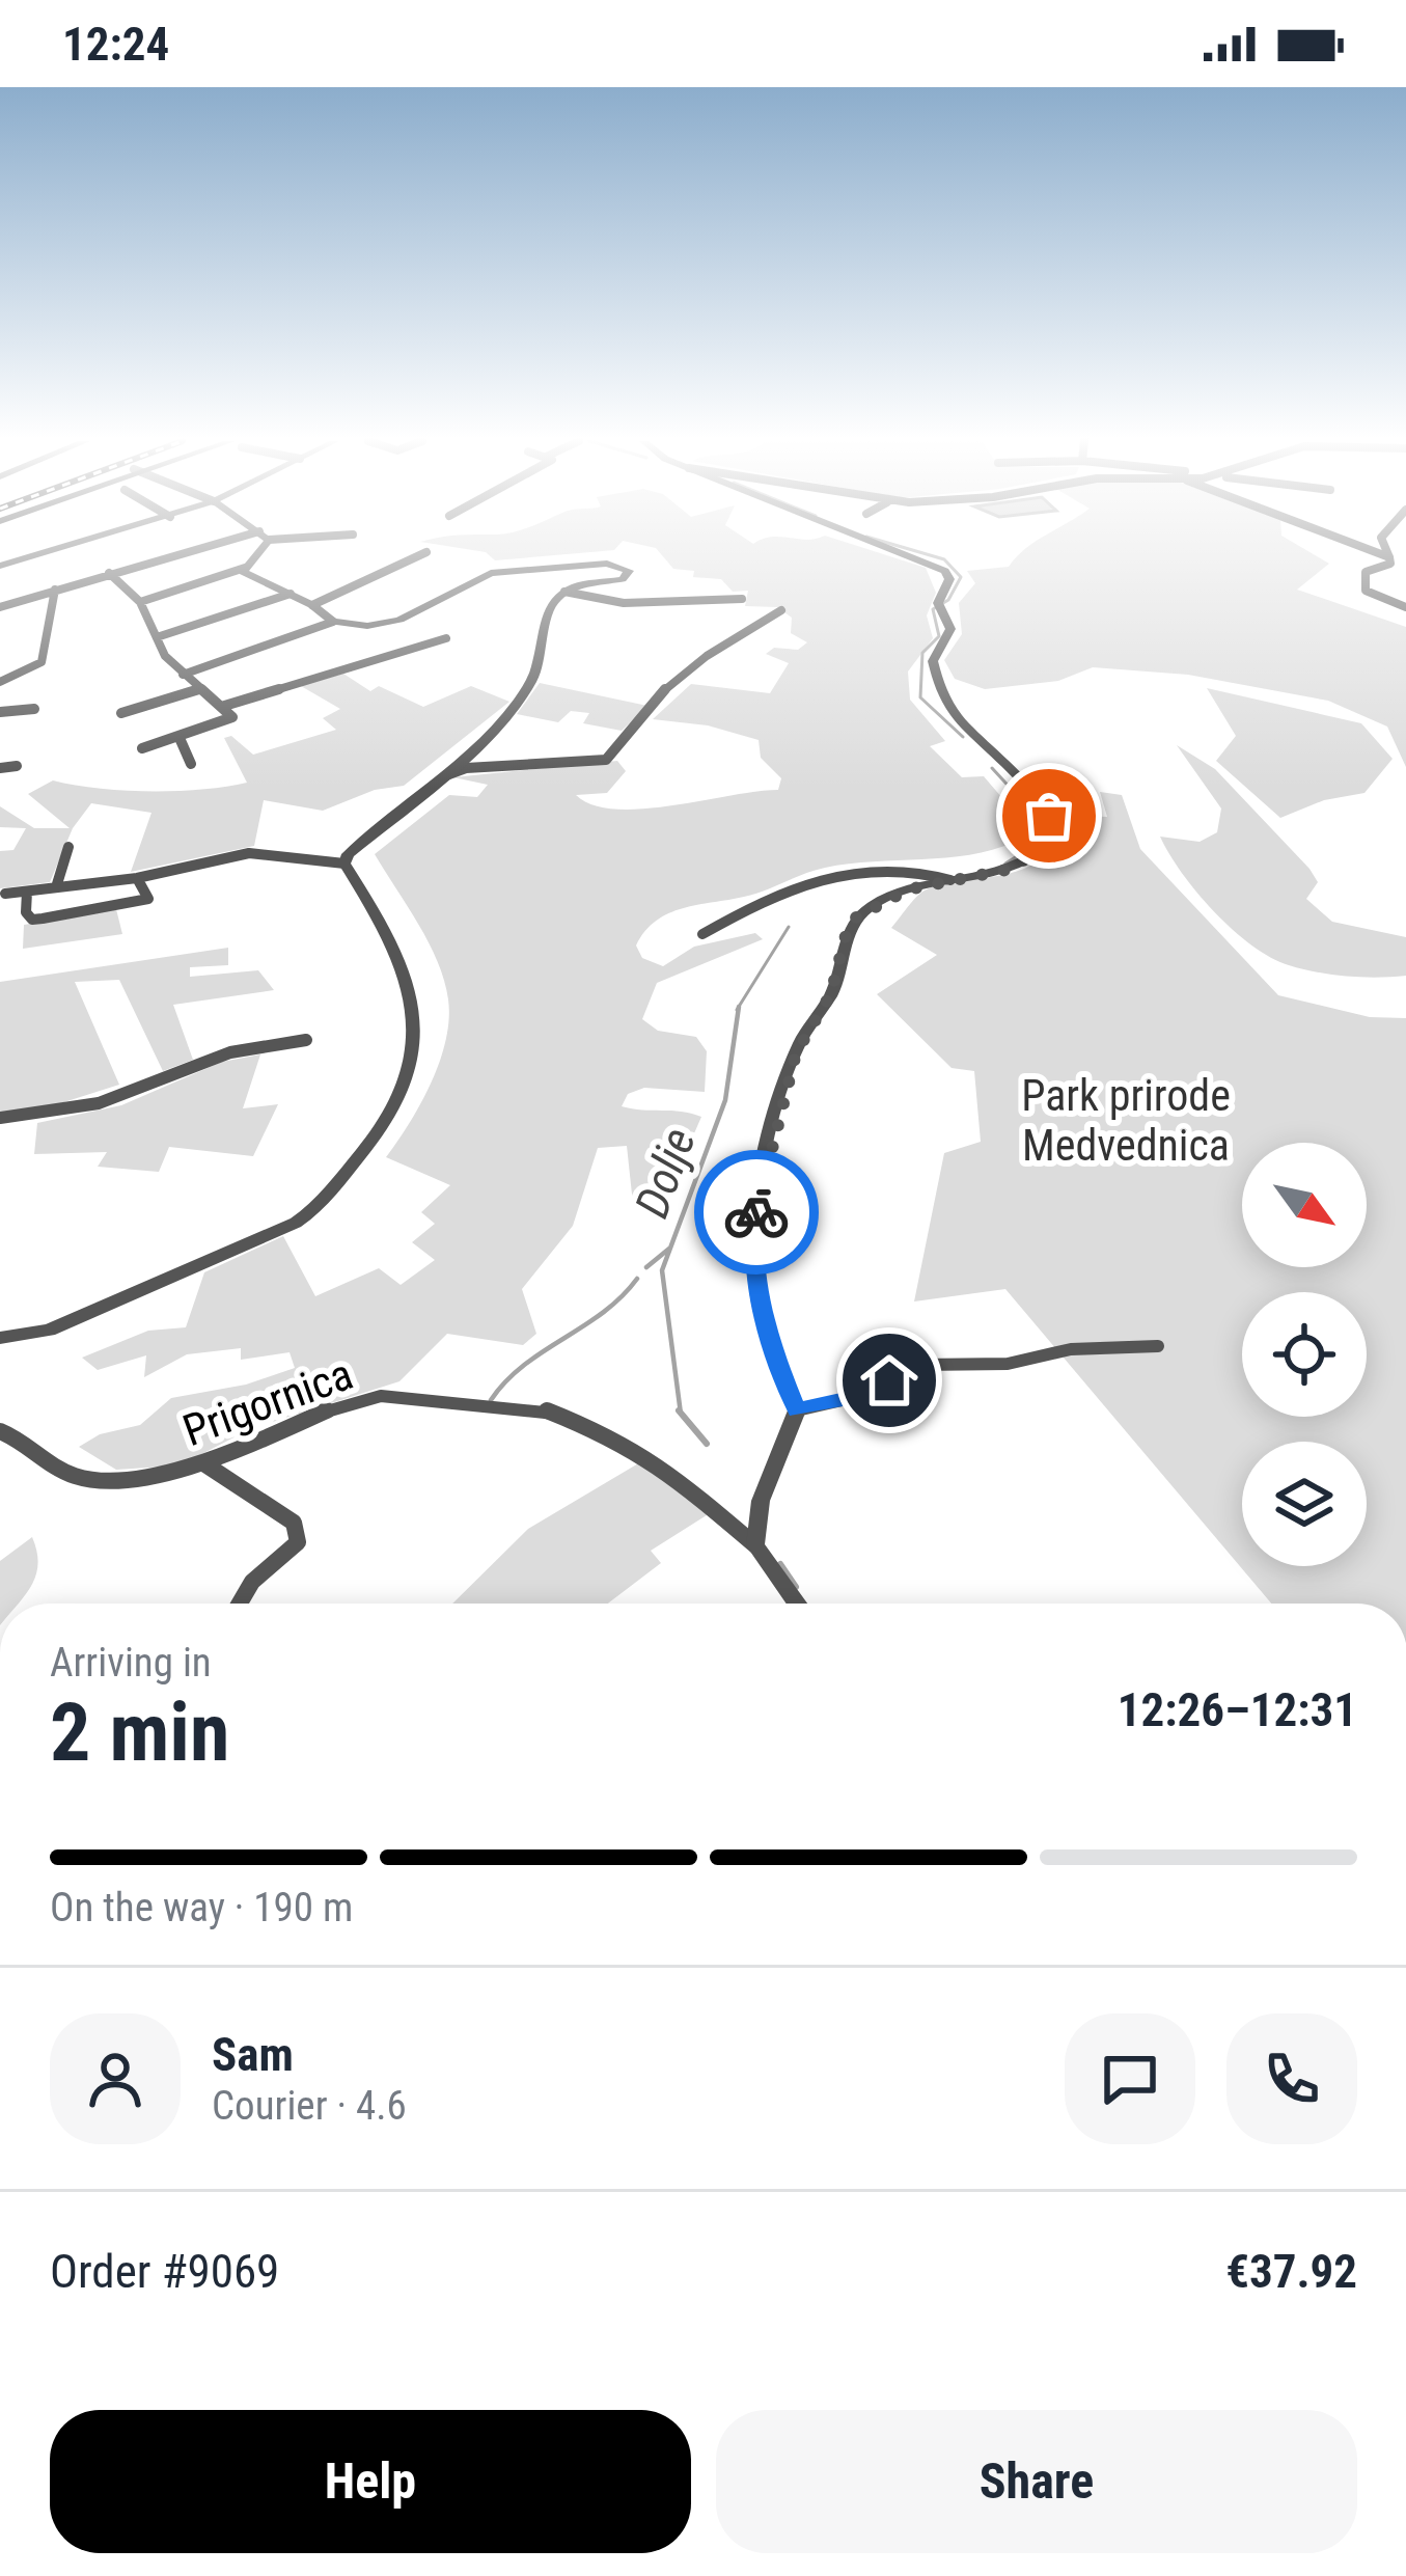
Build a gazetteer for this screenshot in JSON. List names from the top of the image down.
{
  "streets": {
    "street": ["Prigornica"]
  },
  "water": ["Dolje"],
  "parks": ["Park prirode Medvednica"],
  "north": "bottom right",
  "page": {
    "status": "12:24",
    "heading": ["2 min", "Arriving in", "12:26–12:31"],
    "panel": [
      "Sam",
      "Courier · 4.6",
      "Order #9069",
      "€37.92"
    ],
    "bar": "On the way · 190 m",
    "buttons": ["Help", "Share"]
  }
}
